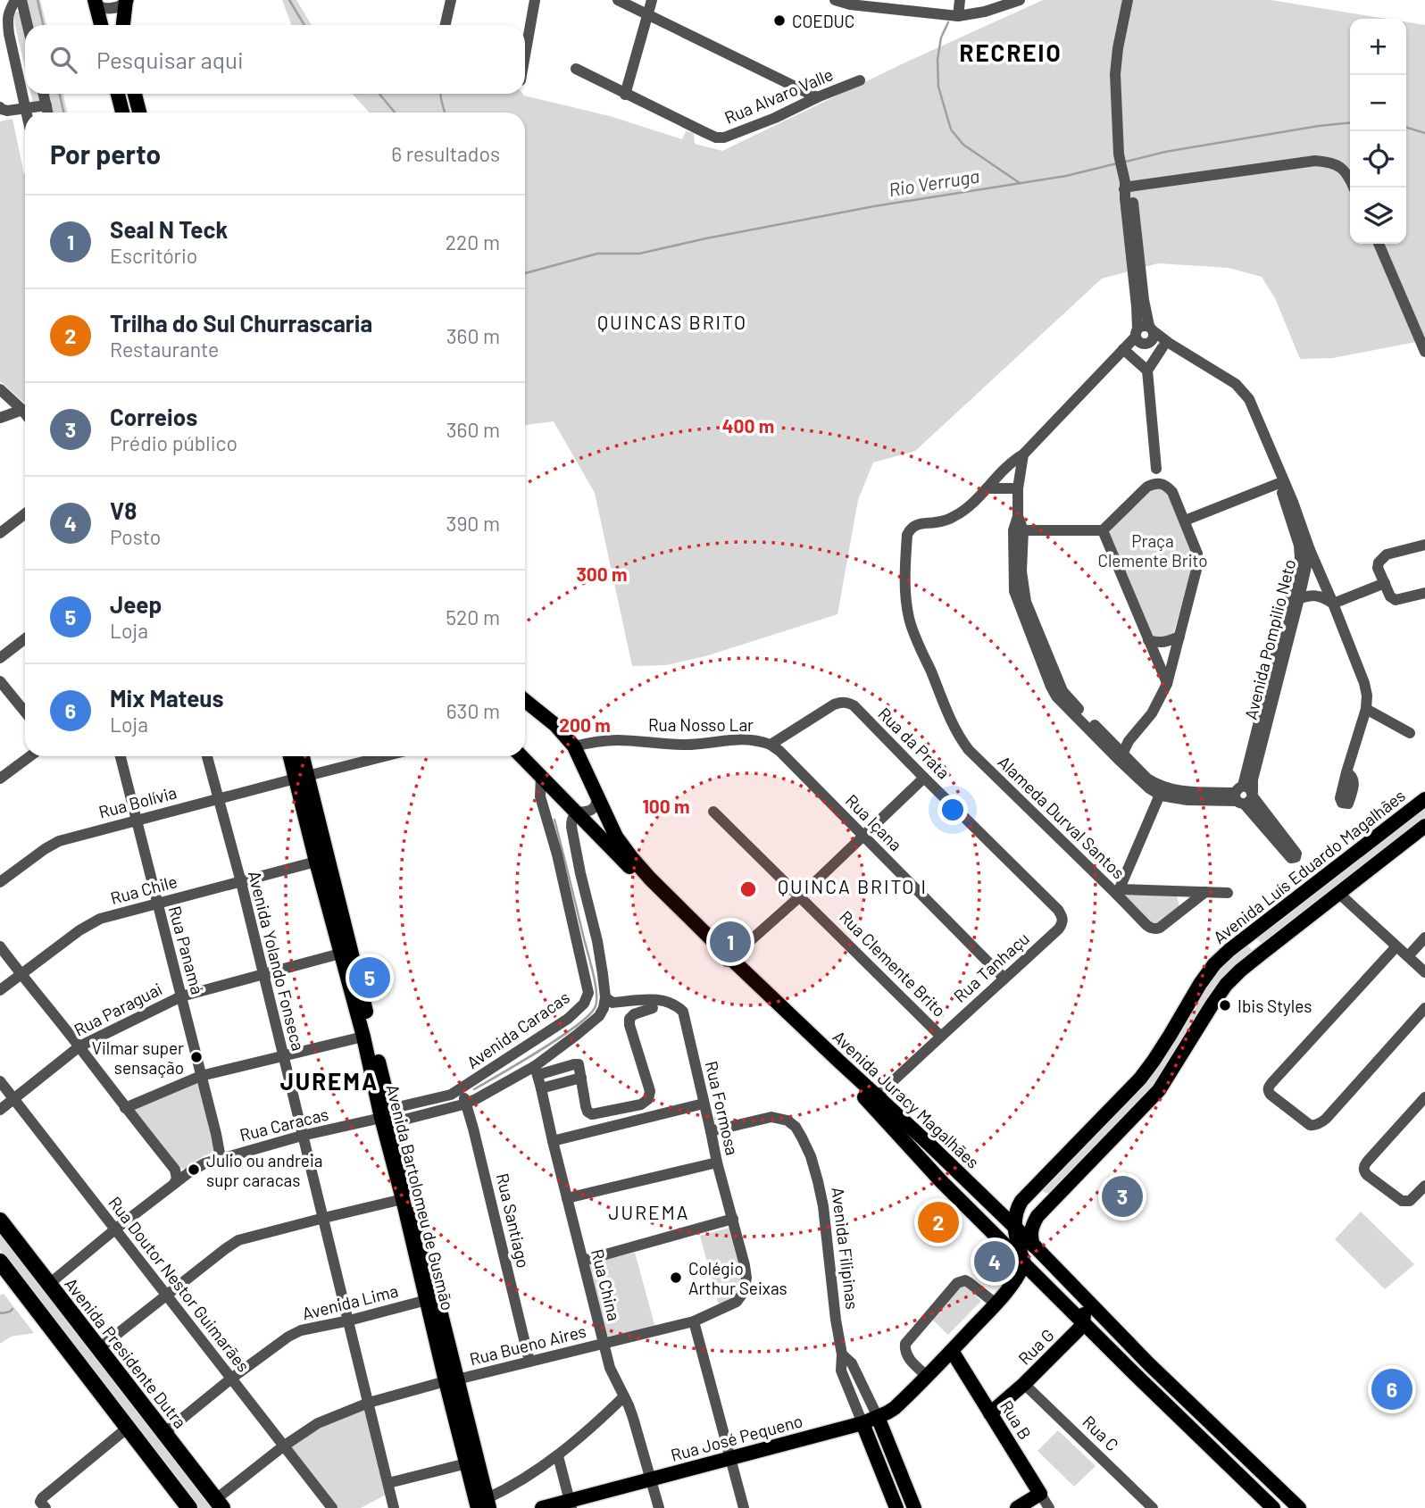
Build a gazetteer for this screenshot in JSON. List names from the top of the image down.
{
  "streets": {
    "highway": ["Avenida Presidente Dutra"],
    "main road": [
      "Avenida Luís Eduardo Magalhães",
      "Avenida Juracy Magalhães",
      "Avenida Bartolomeu de Gusmão",
      "Avenida Filipinas",
      "Rua G",
      "Rua B",
      "Rua José Pequeno"
    ],
    "street": [
      "Rua Alvaro Valle",
      "Avenida Pompilio Neto",
      "Rua Nosso Lar",
      "Rua da Prata",
      "Rua Bolívia",
      "Alameda Durval Santos",
      "Rua Içana",
      "Rua Chile",
      "Rua Panamá",
      "Avenida Yolando Fonseca",
      "Rua Clemente Brito",
      "Rua Tanhaçu",
      "Rua Paraguai",
      "Avenida Caracas",
      "Rua Formosa",
      "Rua Caracas",
      "Rua Santiago",
      "Rua Doutor Nestor Guimarães",
      "Rua China",
      "Avenida Lima",
      "Rua Bueno Aires",
      "Rua C"
    ]
  },
  "crossings": [
    ["Rua Nosso Lar", "Rua da Prata"],
    ["Rua Nosso Lar", "Rua Içana"],
    ["Rua Nosso Lar", "Avenida Juracy Magalhães"],
    ["Rua da Prata", "Rua Tanhaçu"],
    ["Rua Bolívia", "Rua Panamá"],
    ["Rua Bolívia", "Avenida Yolando Fonseca"],
    ["Rua Bolívia", "Avenida Bartolomeu de Gusmão"],
    ["Rua Içana", "Rua Tanhaçu"],
    ["Rua Chile", "Rua Panamá"],
    ["Rua Chile", "Avenida Yolando Fonseca"],
    ["Rua Chile", "Avenida Bartolomeu de Gusmão"],
    ["Rua Panamá", "Rua Paraguai"],
    ["Rua Panamá", "Rua Caracas"],
    ["Avenida Yolando Fonseca", "Rua Paraguai"],
    ["Avenida Yolando Fonseca", "Rua Caracas"],
    ["Avenida Yolando Fonseca", "Avenida Lima"],
    ["Avenida Yolando Fonseca", "Rua Bueno Aires"],
    ["Rua Clemente Brito", "Rua Tanhaçu"],
    ["Rua Tanhaçu", "Avenida Juracy Magalhães"],
    ["Rua Paraguai", "Avenida Bartolomeu de Gusmão"],
    ["Rua Paraguai", "Rua Doutor Nestor Guimarães"],
    ["Avenida Caracas", "Avenida Juracy Magalhães"],
    ["Avenida Caracas", "Rua Formosa"],
    ["Avenida Caracas", "Rua Caracas"],
    ["Avenida Caracas", "Avenida Bartolomeu de Gusmão"],
    ["Avenida Caracas", "Rua Santiago"],
    ["Avenida Caracas", "Rua China"],
    ["Avenida Juracy Magalhães", "Rua G"],
    ["Avenida Juracy Magalhães", "Rua José Pequeno"],
    ["Rua Formosa", "Avenida Filipinas"],
    ["Rua Formosa", "Rua Bueno Aires"],
    ["Rua Caracas", "Avenida Bartolomeu de Gusmão"],
    ["Rua Caracas", "Rua Doutor Nestor Guimarães"],
    ["Rua Caracas", "Avenida Presidente Dutra"],
    ["Avenida Bartolomeu de Gusmão", "Avenida Lima"],
    ["Avenida Bartolomeu de Gusmão", "Rua Bueno Aires"],
    ["Rua Santiago", "Rua Bueno Aires"],
    ["Avenida Filipinas", "Rua José Pequeno"],
    ["Rua Doutor Nestor Guimarães", "Avenida Lima"],
    ["Rua Doutor Nestor Guimarães", "Rua Bueno Aires"],
    ["Rua China", "Rua Bueno Aires"],
    ["Rua China", "Rua José Pequeno"],
    ["Avenida Lima", "Avenida Presidente Dutra"],
    ["Rua Bueno Aires", "Avenida Presidente Dutra"],
    ["Rua G", "Rua B"],
    ["Rua G", "Rua C"],
    ["Rua B", "Rua José Pequeno"]
  ],
  "districts": [
    "RECREIO",
    "QUINCAS BRITO",
    "QUINCA BRITO I",
    "JUREMA",
    "JUREMA"
  ],
  "water": ["Rio Verruga"],
  "parks": ["Praça Clemente Brito"],
  "places": [
    "COEDUC",
    "Ibis Styles",
    "Vilmar super sensação",
    "Julio ou andreia supr caracas",
    "Colégio Arthur Seixas"
  ],
  "page": {
    "map_buttons": ["+", "−"],
    "search": "Pesquisar aqui",
    "heading": ["Por perto", "6 resultados"],
    "list": [
      {
        "mark": "1",
        "name": "Seal N Teck",
        "note": "Escritório",
        "value": "220 m"
      },
      {
        "mark": "2",
        "name": "Trilha do Sul Churrascaria",
        "note": "Restaurante",
        "value": "360 m"
      },
      {
        "mark": "3",
        "name": "Correios",
        "note": "Prédio público",
        "value": "360 m"
      },
      {
        "mark": "4",
        "name": "V8",
        "note": "Posto",
        "value": "390 m"
      },
      {
        "mark": "5",
        "name": "Jeep",
        "note": "Loja",
        "value": "520 m"
      },
      {
        "mark": "6",
        "name": "Mix Mateus",
        "note": "Loja",
        "value": "630 m"
      }
    ],
    "pins": [
      "1",
      "5",
      "3",
      "2",
      "4",
      "6"
    ]
  },
  "rings": [
    "400 m",
    "300 m",
    "200 m",
    "100 m"
  ]
}
